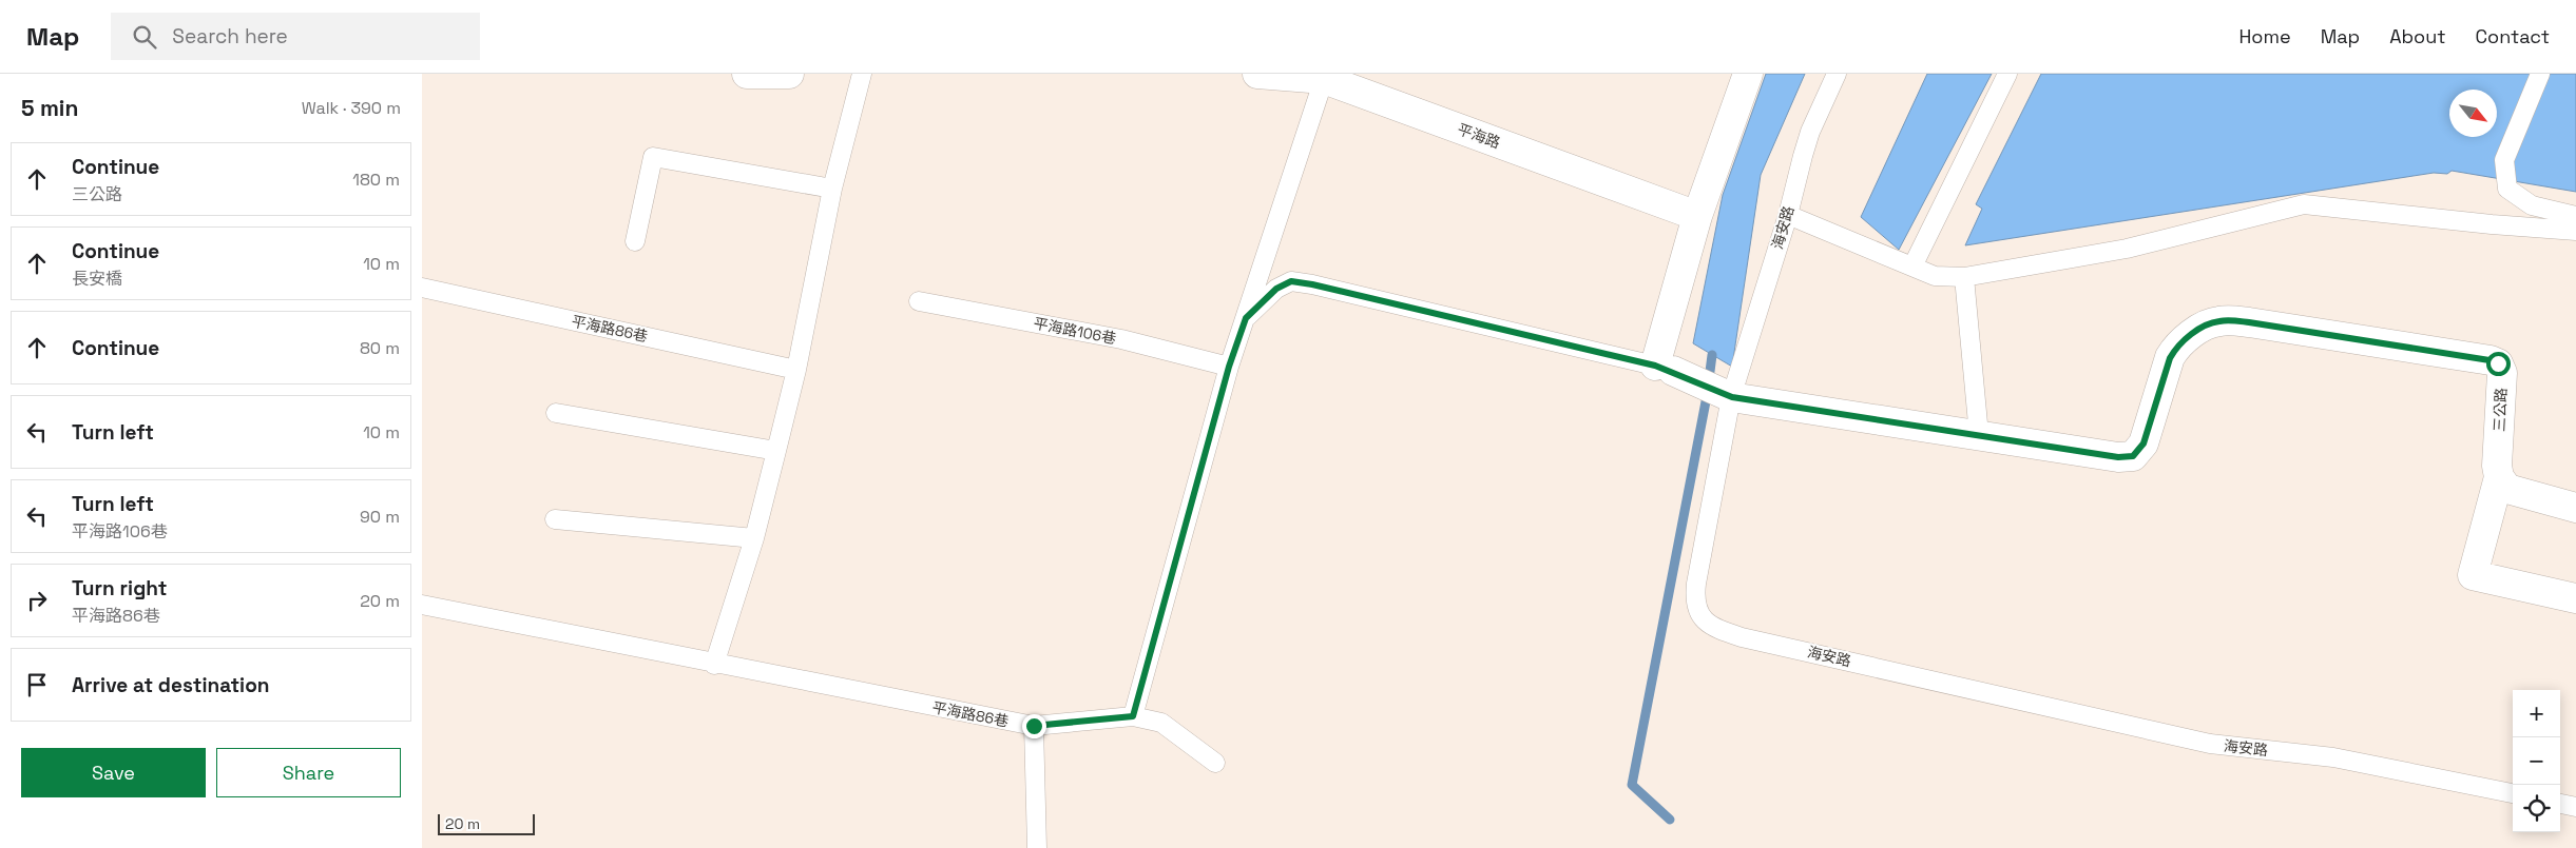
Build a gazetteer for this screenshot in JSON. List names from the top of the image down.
{
  "streets": {
    "street": ["平海路", "三公路"],
    "lane": ["海安路", "平海路86巷", "平海路106巷"]
  },
  "crossings": [
    ["海安路", "三公路"]
  ],
  "scale_bar": "20 m",
  "north": "bottom right",
  "page": {
    "header": "Map",
    "search": "Search here",
    "nav": [
      "Home",
      "Map",
      "About",
      "Contact"
    ],
    "heading": ["5 min", "Walk · 390 m"],
    "list": [
      ["Continue", "三公路", "180 m"],
      ["Continue", "長安橋", "10 m"],
      ["Continue", "80 m"],
      ["Turn left", "10 m"],
      ["Turn left", "平海路106巷", "90 m"],
      ["Turn right", "平海路86巷", "20 m"],
      "Arrive at destination"
    ],
    "map_buttons": ["+", "−"],
    "buttons": ["Save", "Share"],
    "scale": "20 m"
  }
}
